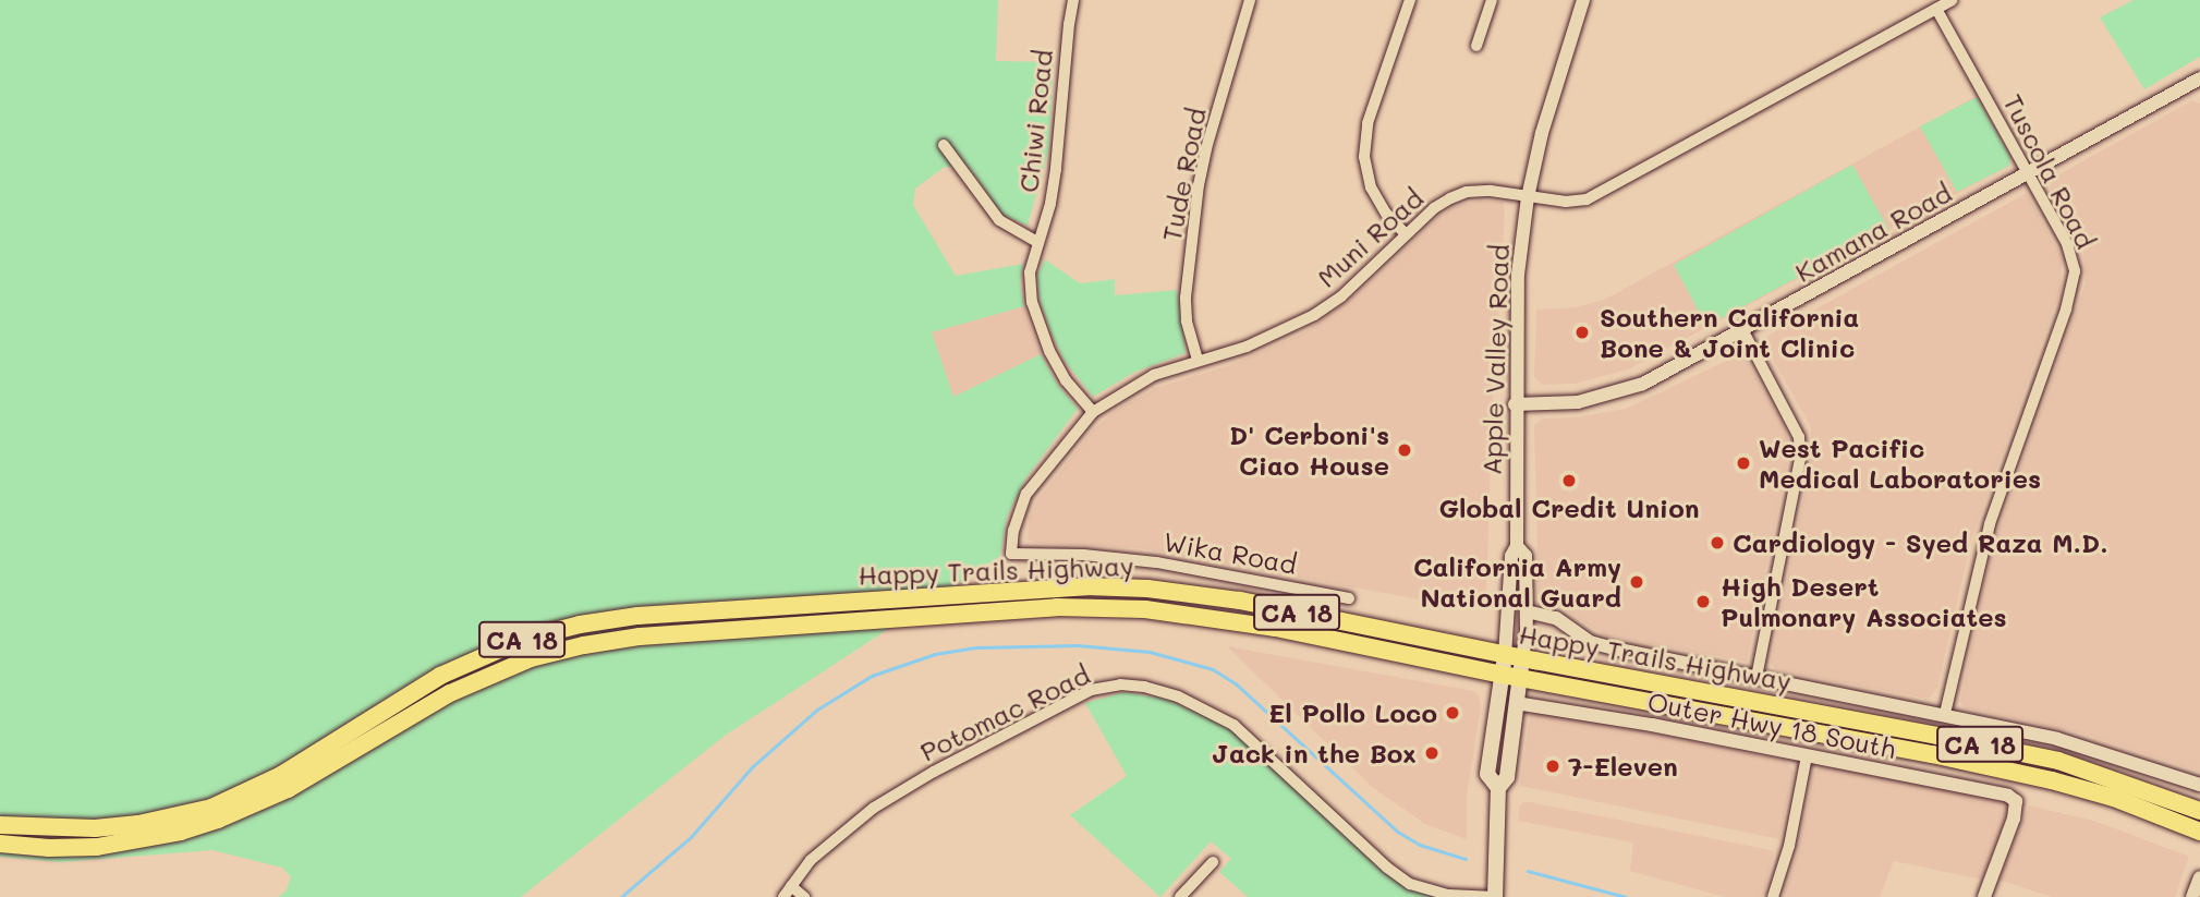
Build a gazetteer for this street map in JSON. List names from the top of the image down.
{
  "streets": {
    "main road": ["Apple Valley Road", "Happy Trails Highway", "CA 18"],
    "street": [
      "Chiwi Road",
      "Tuscola Road",
      "Tude Road",
      "Kamana Road",
      "Muni Road",
      "Wika Road",
      "Potomac Road",
      "Outer Hwy 18 South"
    ]
  },
  "crossings": [
    ["Chiwi Road", "Muni Road"],
    ["Tuscola Road", "Kamana Road"],
    ["Tuscola Road", "Muni Road"],
    ["Tude Road", "Muni Road"],
    ["Kamana Road", "Apple Valley Road"],
    ["Muni Road", "Apple Valley Road"],
    ["Muni Road", "Wika Road"],
    ["Apple Valley Road", "Happy Trails Highway"],
    ["Apple Valley Road", "Potomac Road"],
    ["Apple Valley Road", "Outer Hwy 18 South"]
  ],
  "places": [
    "Southern California Bone & Joint Clinic",
    "D' Cerboni's Ciao House",
    "West Pacific Medical Laboratories",
    "Global Credit Union",
    "Cardiology - Syed Raza M.D.",
    "California Army National Guard",
    "High Desert Pulmonary Associates",
    "El Pollo Loco",
    "Jack in the Box",
    "7-Eleven"
  ]
}
